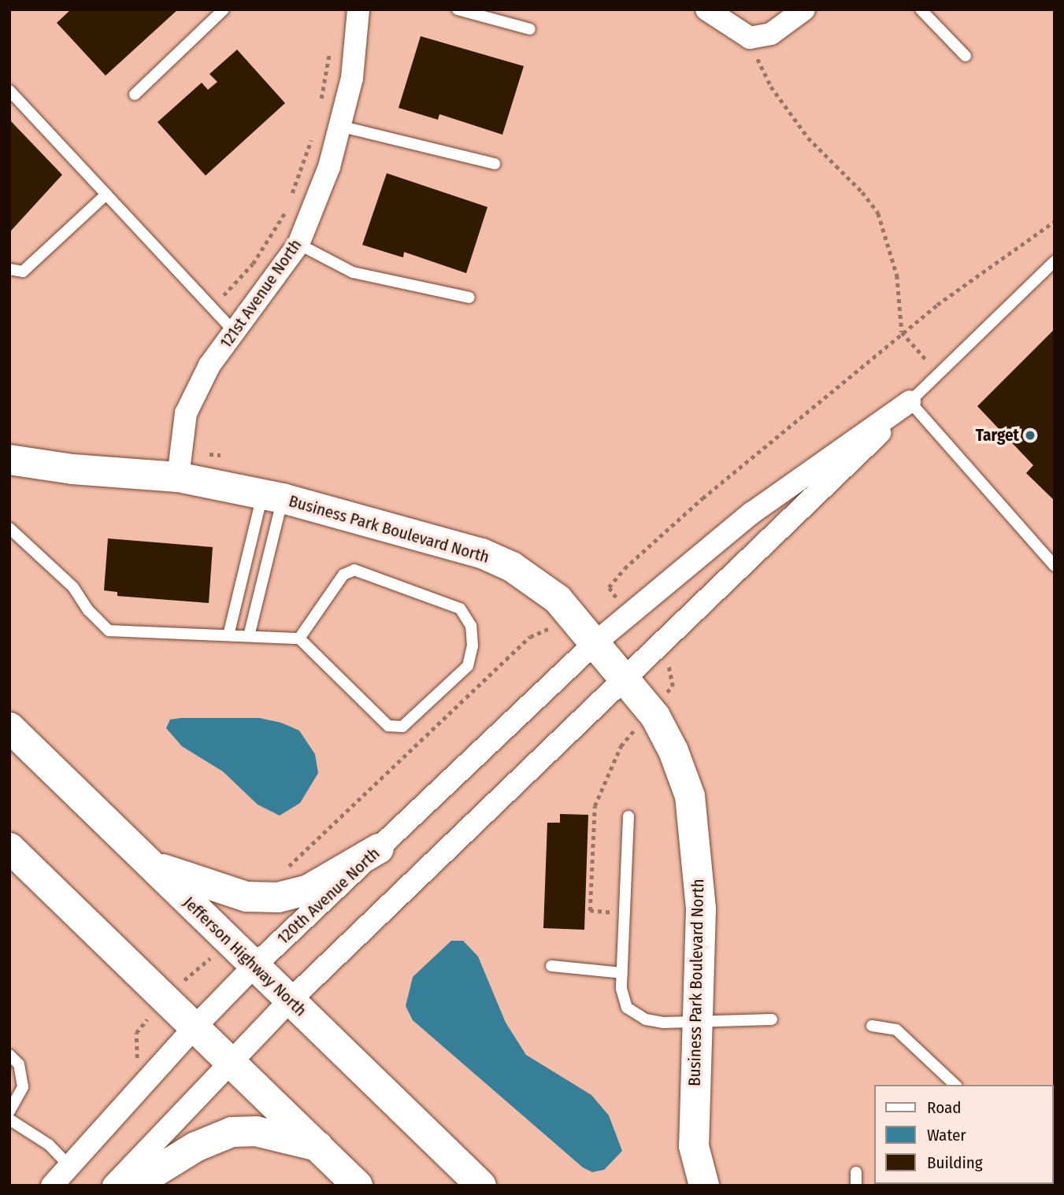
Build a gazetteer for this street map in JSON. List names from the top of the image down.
{
  "streets": {
    "main road": ["Business Park Boulevard North", "Jefferson Highway North"],
    "street": ["121st Avenue North", "120th Avenue North"]
  },
  "crossings": [
    ["121st Avenue North", "Business Park Boulevard North"],
    ["Business Park Boulevard North", "120th Avenue North"],
    ["120th Avenue North", "Jefferson Highway North"]
  ],
  "places": ["Target"],
  "legend": ["Road", "Water", "Building"]
}
